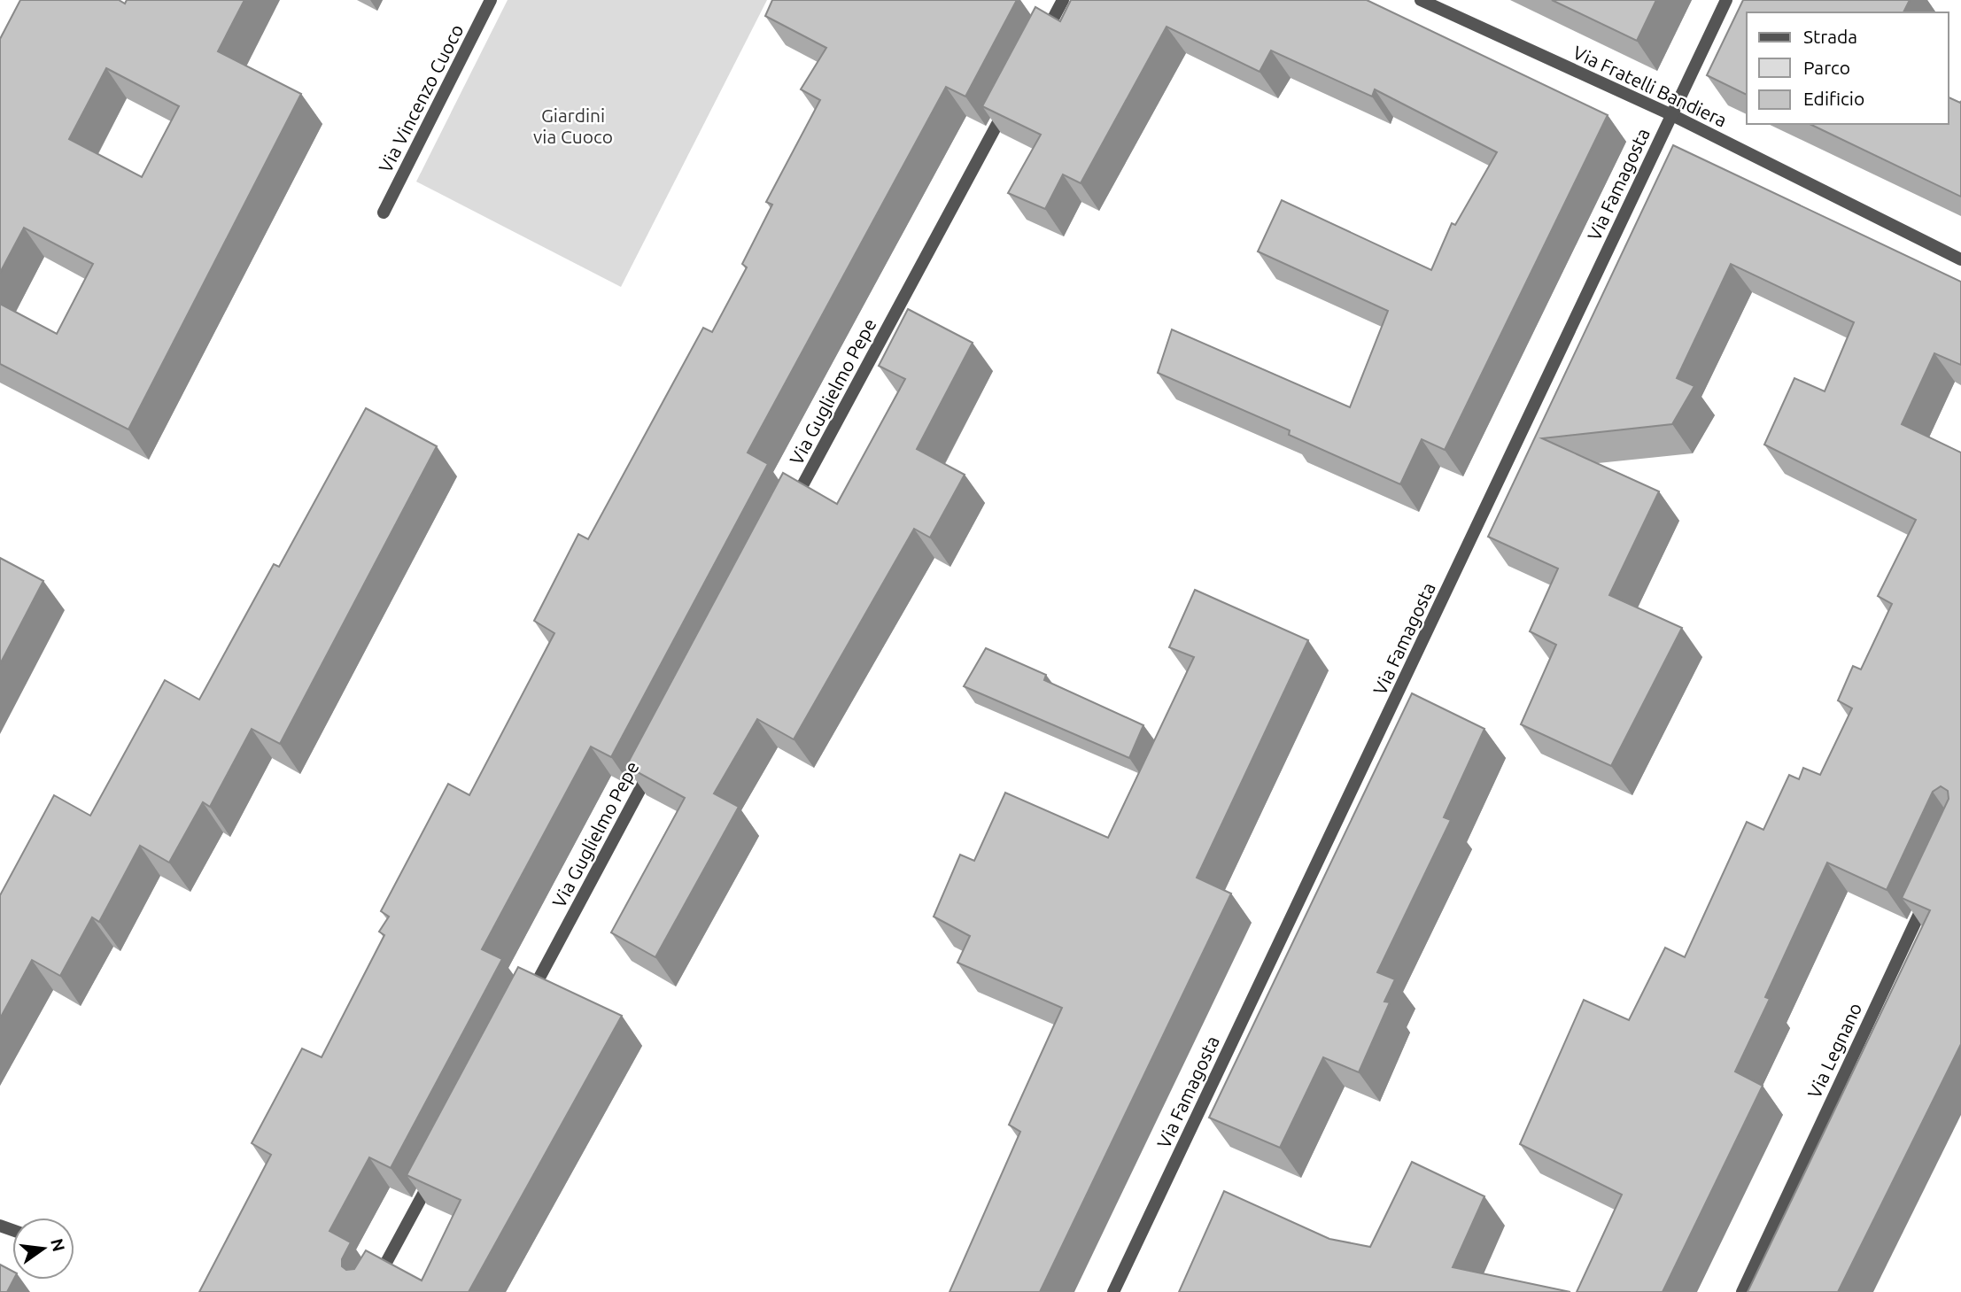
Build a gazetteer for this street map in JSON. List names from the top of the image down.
{
  "streets": {
    "street": [
      "Via Fratelli Bandiera",
      "Via Vincenzo Cuoco",
      "Via Famagosta",
      "Via Guglielmo Pepe",
      "Via Legnano"
    ]
  },
  "crossings": [
    ["Via Fratelli Bandiera", "Via Famagosta"]
  ],
  "parks": ["Giardini via Cuoco"],
  "legend": ["Strada", "Parco", "Edificio"],
  "north": "right"
}
